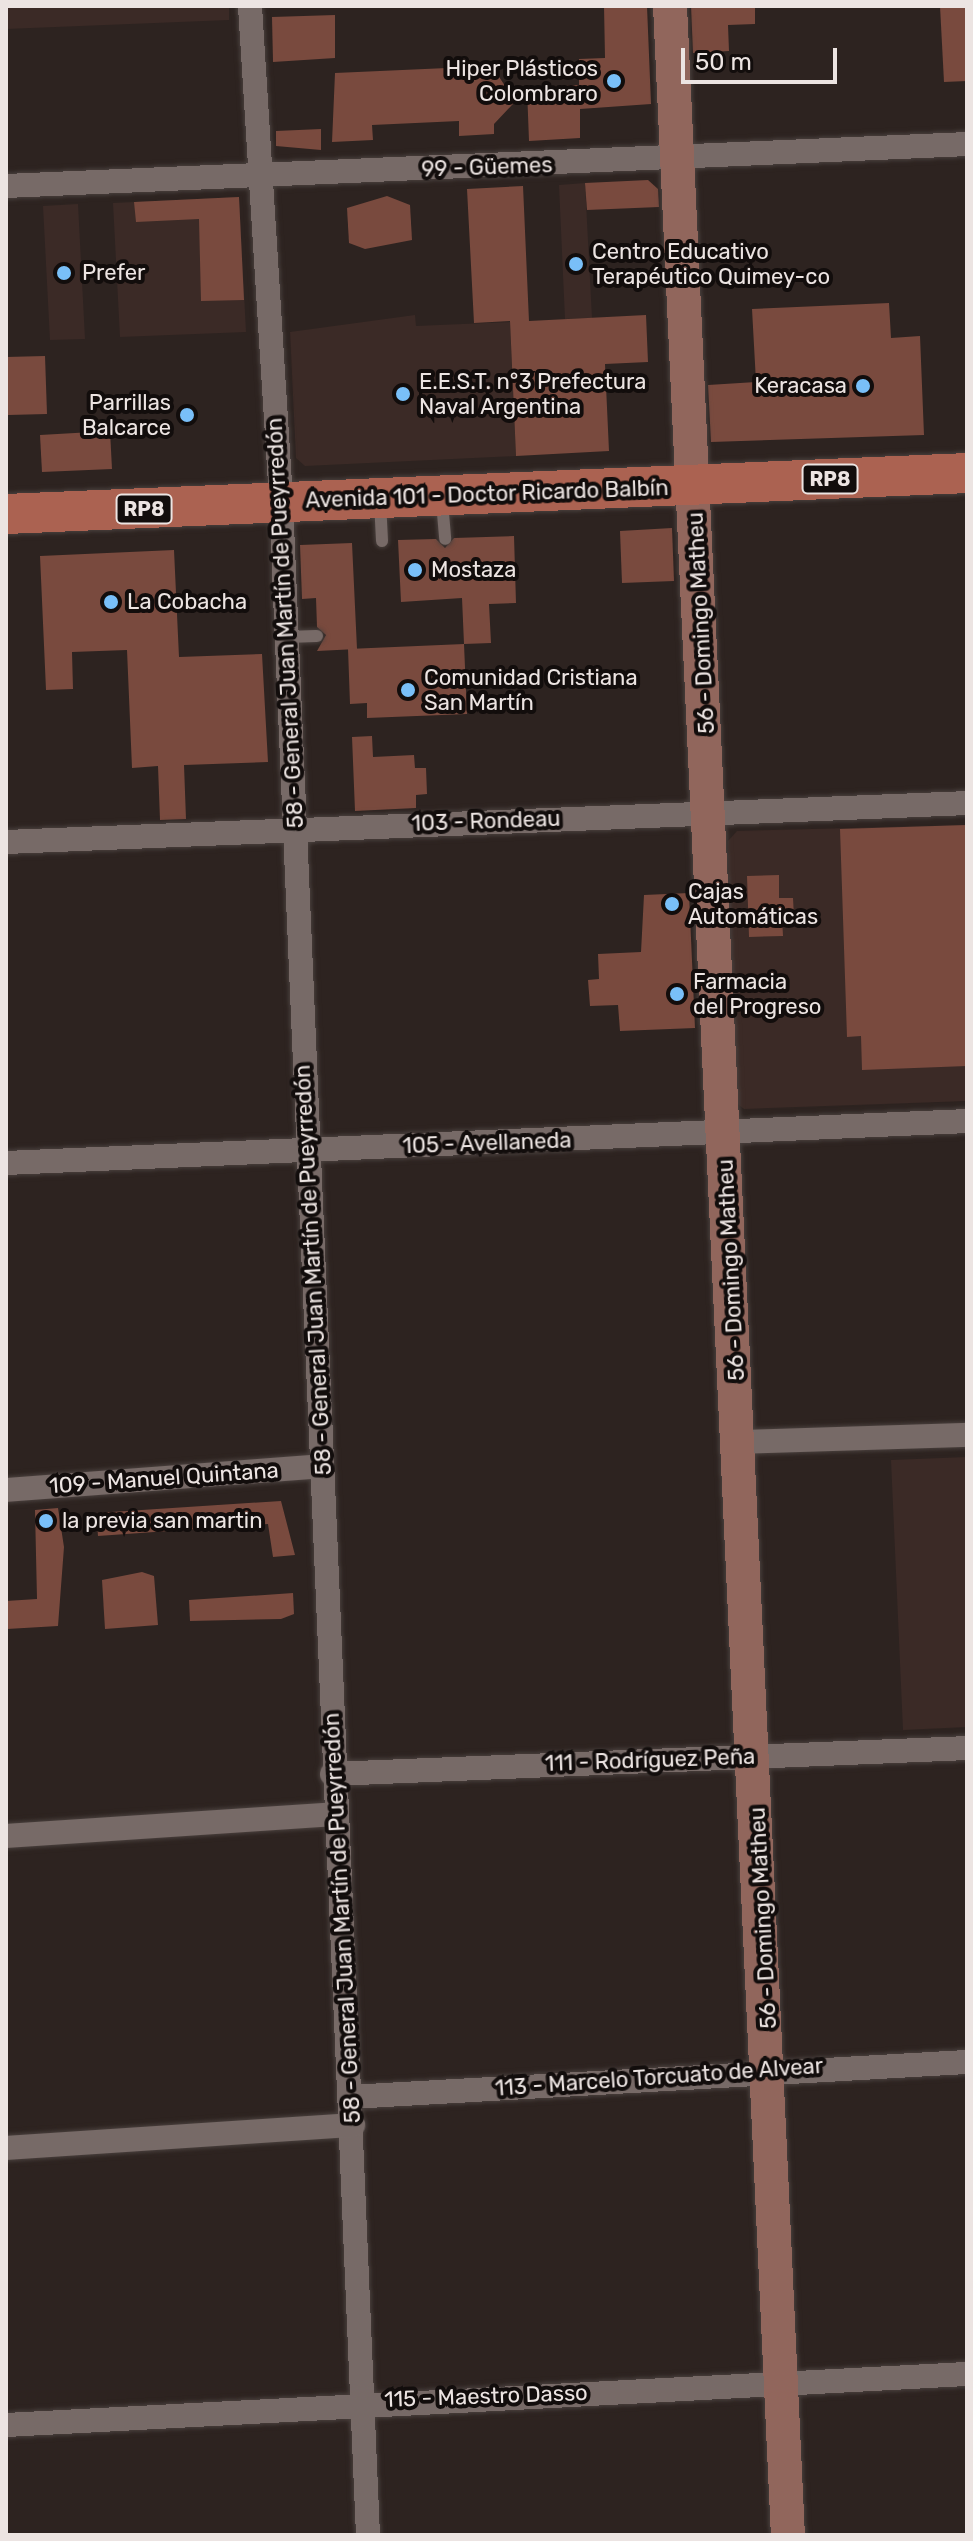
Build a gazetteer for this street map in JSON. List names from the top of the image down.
{
  "streets": {
    "main road": ["RP8", "Avenida 101 - Doctor Ricardo Balbín"],
    "street": [
      "99 - Güemes",
      "58 - General Juan Martín de Pueyrredón",
      "56 - Domingo Matheu",
      "103 - Rondeau",
      "105 - Avellaneda",
      "109 - Manuel Quintana",
      "111 - Rodríguez Peña",
      "113 - Marcelo Torcuato de Alvear",
      "115 - Maestro Dasso"
    ]
  },
  "crossings": [
    ["99 - Güemes", "58 - General Juan Martín de Pueyrredón"],
    ["99 - Güemes", "56 - Domingo Matheu"],
    ["Avenida 101 - Doctor Ricardo Balbín", "58 - General Juan Martín de Pueyrredón"],
    ["Avenida 101 - Doctor Ricardo Balbín", "56 - Domingo Matheu"],
    ["58 - General Juan Martín de Pueyrredón", "103 - Rondeau"],
    ["58 - General Juan Martín de Pueyrredón", "105 - Avellaneda"],
    ["58 - General Juan Martín de Pueyrredón", "109 - Manuel Quintana"],
    ["58 - General Juan Martín de Pueyrredón", "111 - Rodríguez Peña"],
    ["58 - General Juan Martín de Pueyrredón", "113 - Marcelo Torcuato de Alvear"],
    ["58 - General Juan Martín de Pueyrredón", "115 - Maestro Dasso"],
    ["56 - Domingo Matheu", "103 - Rondeau"],
    ["56 - Domingo Matheu", "105 - Avellaneda"],
    ["56 - Domingo Matheu", "111 - Rodríguez Peña"],
    ["56 - Domingo Matheu", "113 - Marcelo Torcuato de Alvear"],
    ["56 - Domingo Matheu", "115 - Maestro Dasso"]
  ],
  "places": [
    "Hiper Plásticos Colombraro",
    "Centro Educativo Terapéutico Quimey-co",
    "Prefer",
    "Keracasa",
    "E.E.S.T. n°3 Prefectura Naval Argentina",
    "Parrillas Balcarce",
    "Mostaza",
    "La Cobacha",
    "Comunidad Cristiana San Martín",
    "Cajas Automáticas",
    "Farmacia del Progreso",
    "la previa san martin"
  ],
  "scale_bar": "50 m"
}
